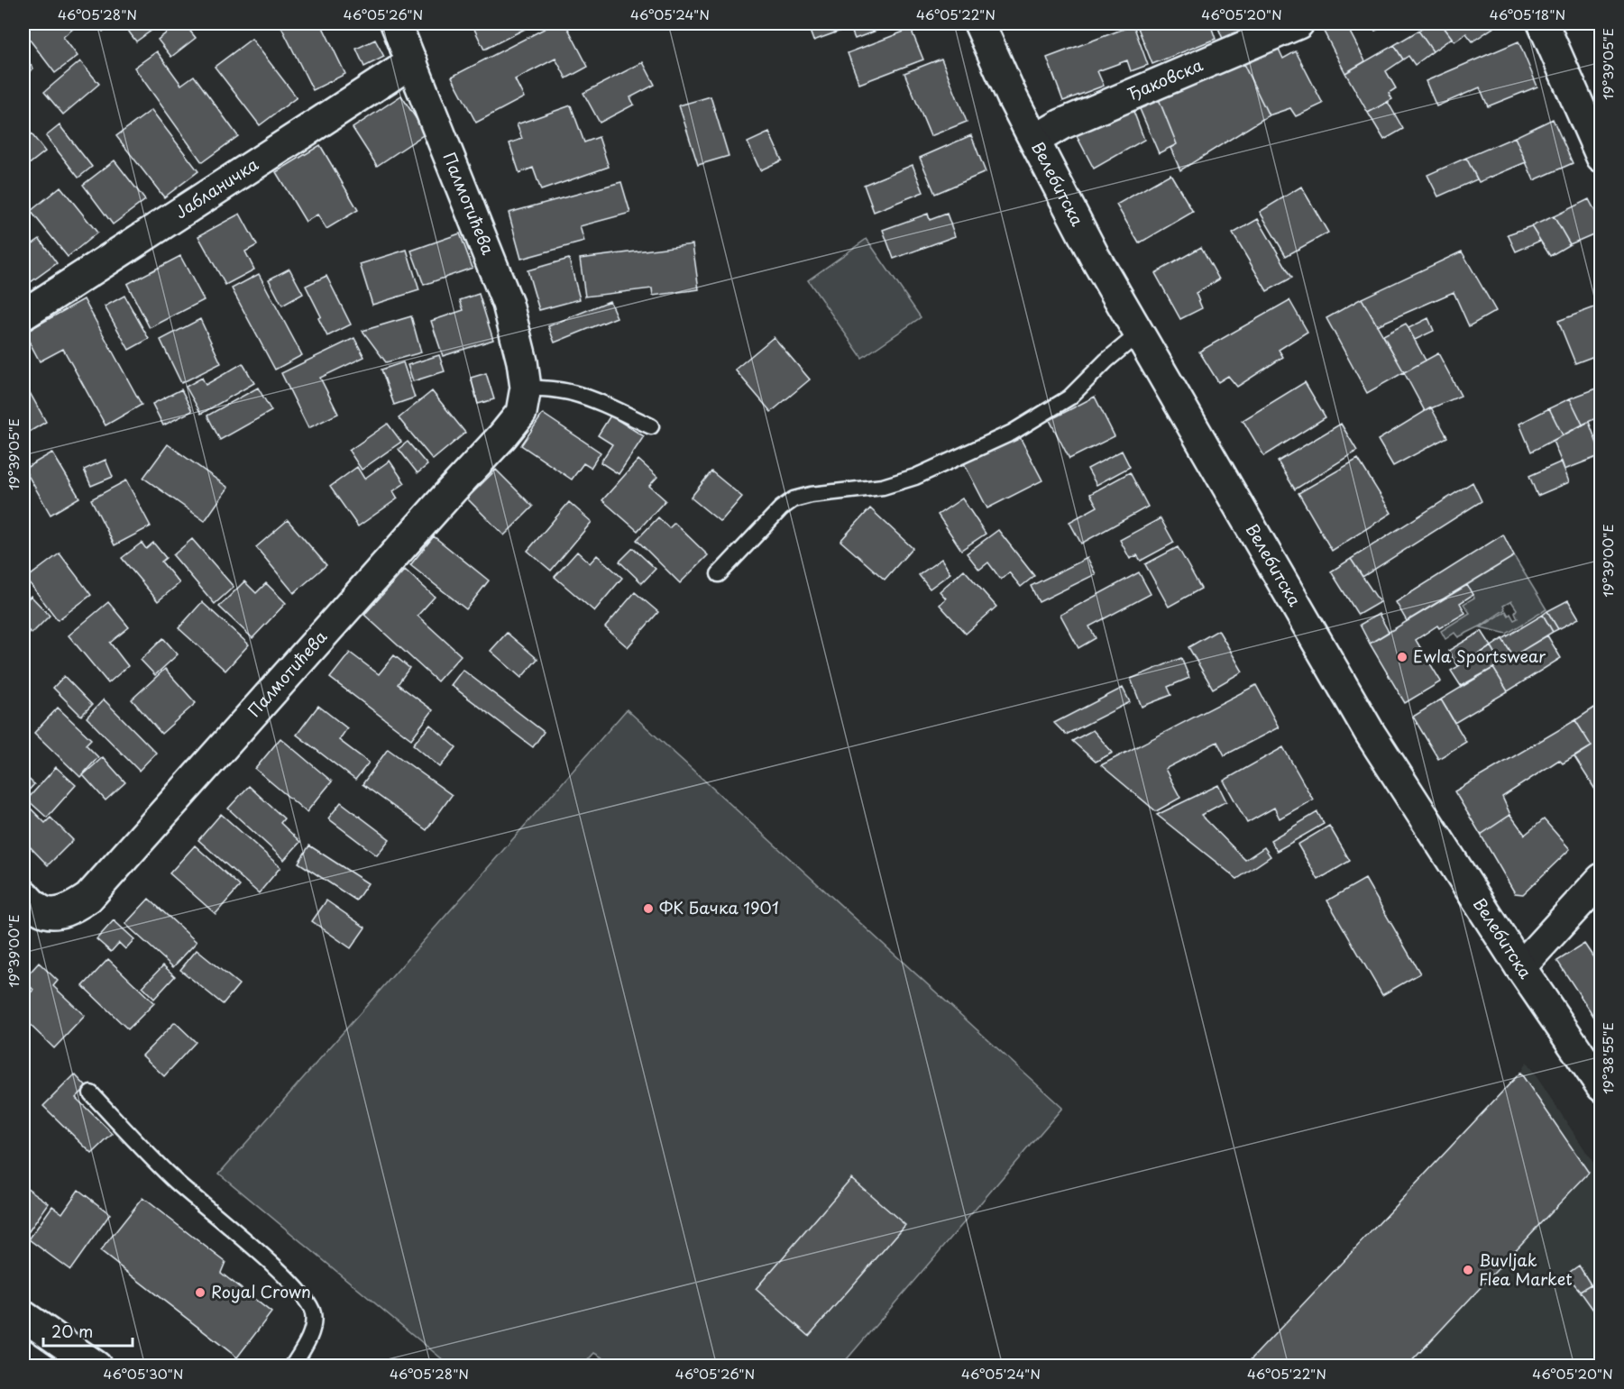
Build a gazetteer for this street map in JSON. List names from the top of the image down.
{
  "streets": {
    "street": [
      "Ђаковска",
      "Велебитска",
      "Јабланичка",
      "Палмотићева"
    ]
  },
  "crossings": [
    ["Ђаковска", "Велебитска"],
    ["Јабланичка", "Палмотићева"]
  ],
  "places": [
    "Ewla Sportswear",
    "ФК Бачка 1901",
    "Buvljak Flea Market",
    "Royal Crown"
  ],
  "scale_bar": "20 m",
  "coordinates": [
    "46°05'28\"N",
    "46°05'26\"N",
    "46°05'24\"N",
    "46°05'22\"N",
    "46°05'20\"N",
    "46°05'18\"N",
    "19°39'05\"E",
    "19°39'00\"E",
    "19°38'55\"E",
    "46°05'30\"N"
  ]
}
